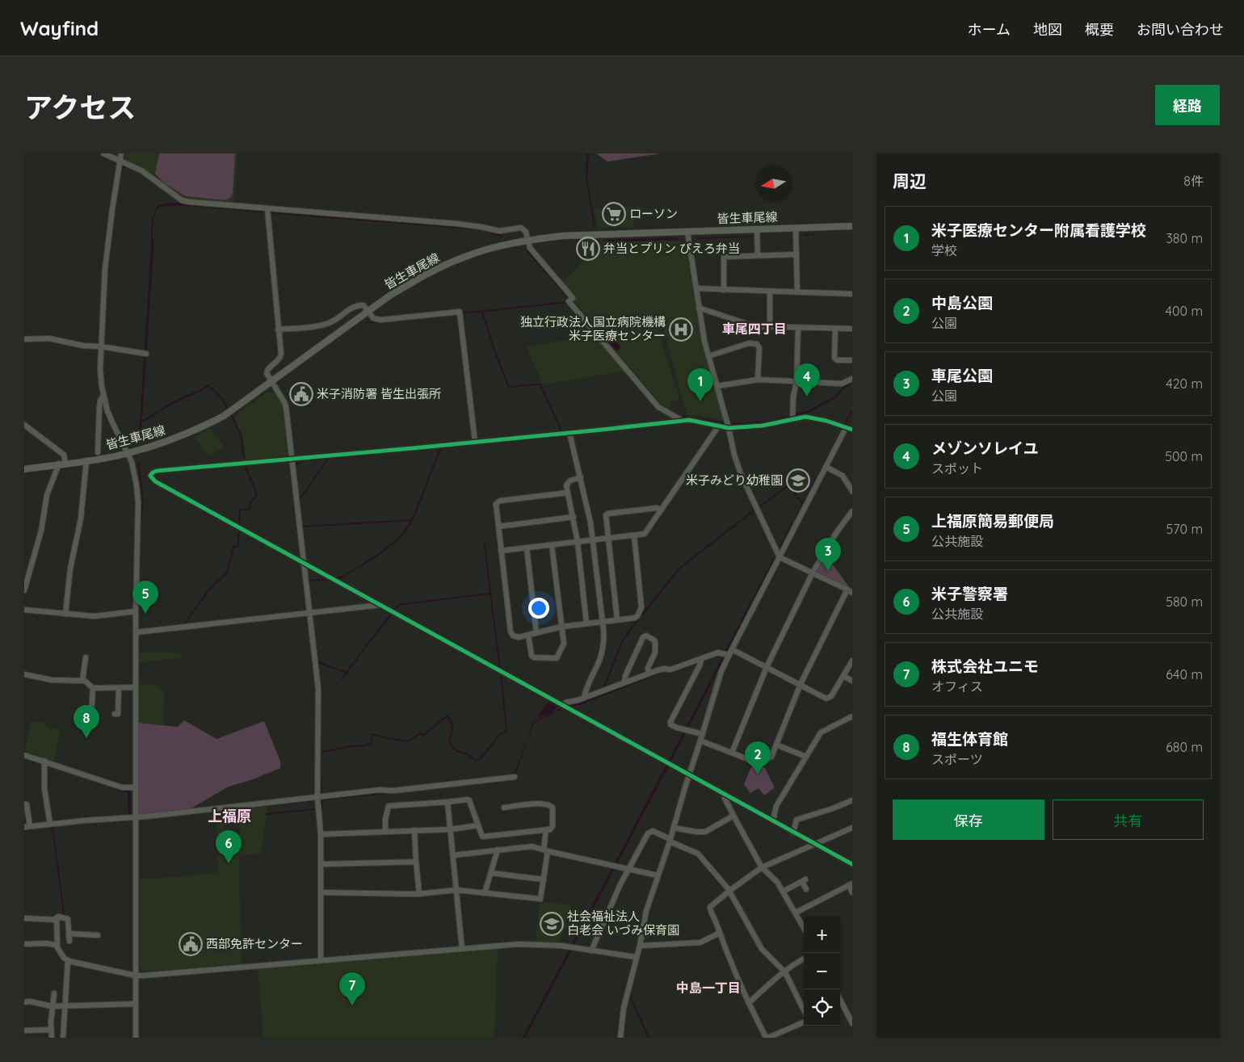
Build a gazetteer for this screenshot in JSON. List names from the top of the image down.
{
  "streets": {
    "main road": ["皆生車尾線"]
  },
  "districts": ["車尾四丁目", "上福原", "中島一丁目"],
  "places": {
    "supermarket": ["ローソン"],
    "restaurant": ["弁当とプリン ぴえろ弁当"],
    "hospital": ["独立行政法人国立病院機構 米子医療センター"],
    "public building": ["米子消防署 皆生出張所", "西部免許センター"],
    "school or university": ["米子みどり幼稚園", "社会福祉法人 白老会 いづみ保育園"]
  },
  "north": "left",
  "page": {
    "header": "Wayfind",
    "nav": [
      "ホーム",
      "地図",
      "概要",
      "お問い合わせ"
    ],
    "title": "アクセス",
    "buttons": [
      "経路",
      ["保存", "共有"]
    ],
    "heading": ["周辺", "8件"],
    "list": [
      {
        "mark": "1",
        "name": "米子医療センター附属看護学校",
        "note": "学校",
        "value": "380 m"
      },
      {
        "mark": "2",
        "name": "中島公園",
        "note": "公園",
        "value": "400 m"
      },
      {
        "mark": "3",
        "name": "車尾公園",
        "note": "公園",
        "value": "420 m"
      },
      {
        "mark": "4",
        "name": "メゾンソレイユ",
        "note": "スポット",
        "value": "500 m"
      },
      {
        "mark": "5",
        "name": "上福原簡易郵便局",
        "note": "公共施設",
        "value": "570 m"
      },
      {
        "mark": "6",
        "name": "米子警察署",
        "note": "公共施設",
        "value": "580 m"
      },
      {
        "mark": "7",
        "name": "株式会社ユニモ",
        "note": "オフィス",
        "value": "640 m"
      },
      {
        "mark": "8",
        "name": "福生体育館",
        "note": "スポーツ",
        "value": "680 m"
      }
    ],
    "pins": [
      "4",
      "1",
      "3",
      "5",
      "8",
      "2",
      "6",
      "7"
    ],
    "map_buttons": ["+", "−"]
  }
}
